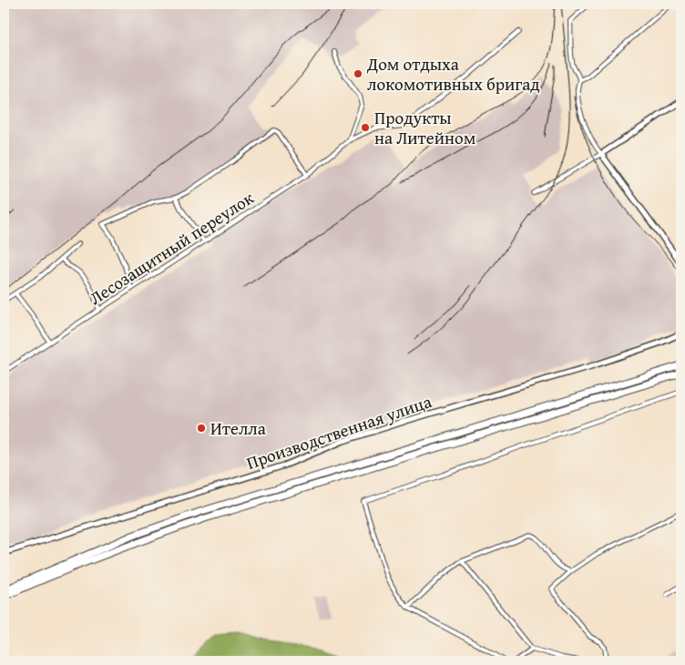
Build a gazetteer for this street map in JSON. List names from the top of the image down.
{
  "streets": {
    "street": ["Лесозащитный переулок", "Производственная улица"]
  },
  "places": ["Дом отдыха локомотивных бригад", "Продукты на Литейном", "Ителла"]
}
